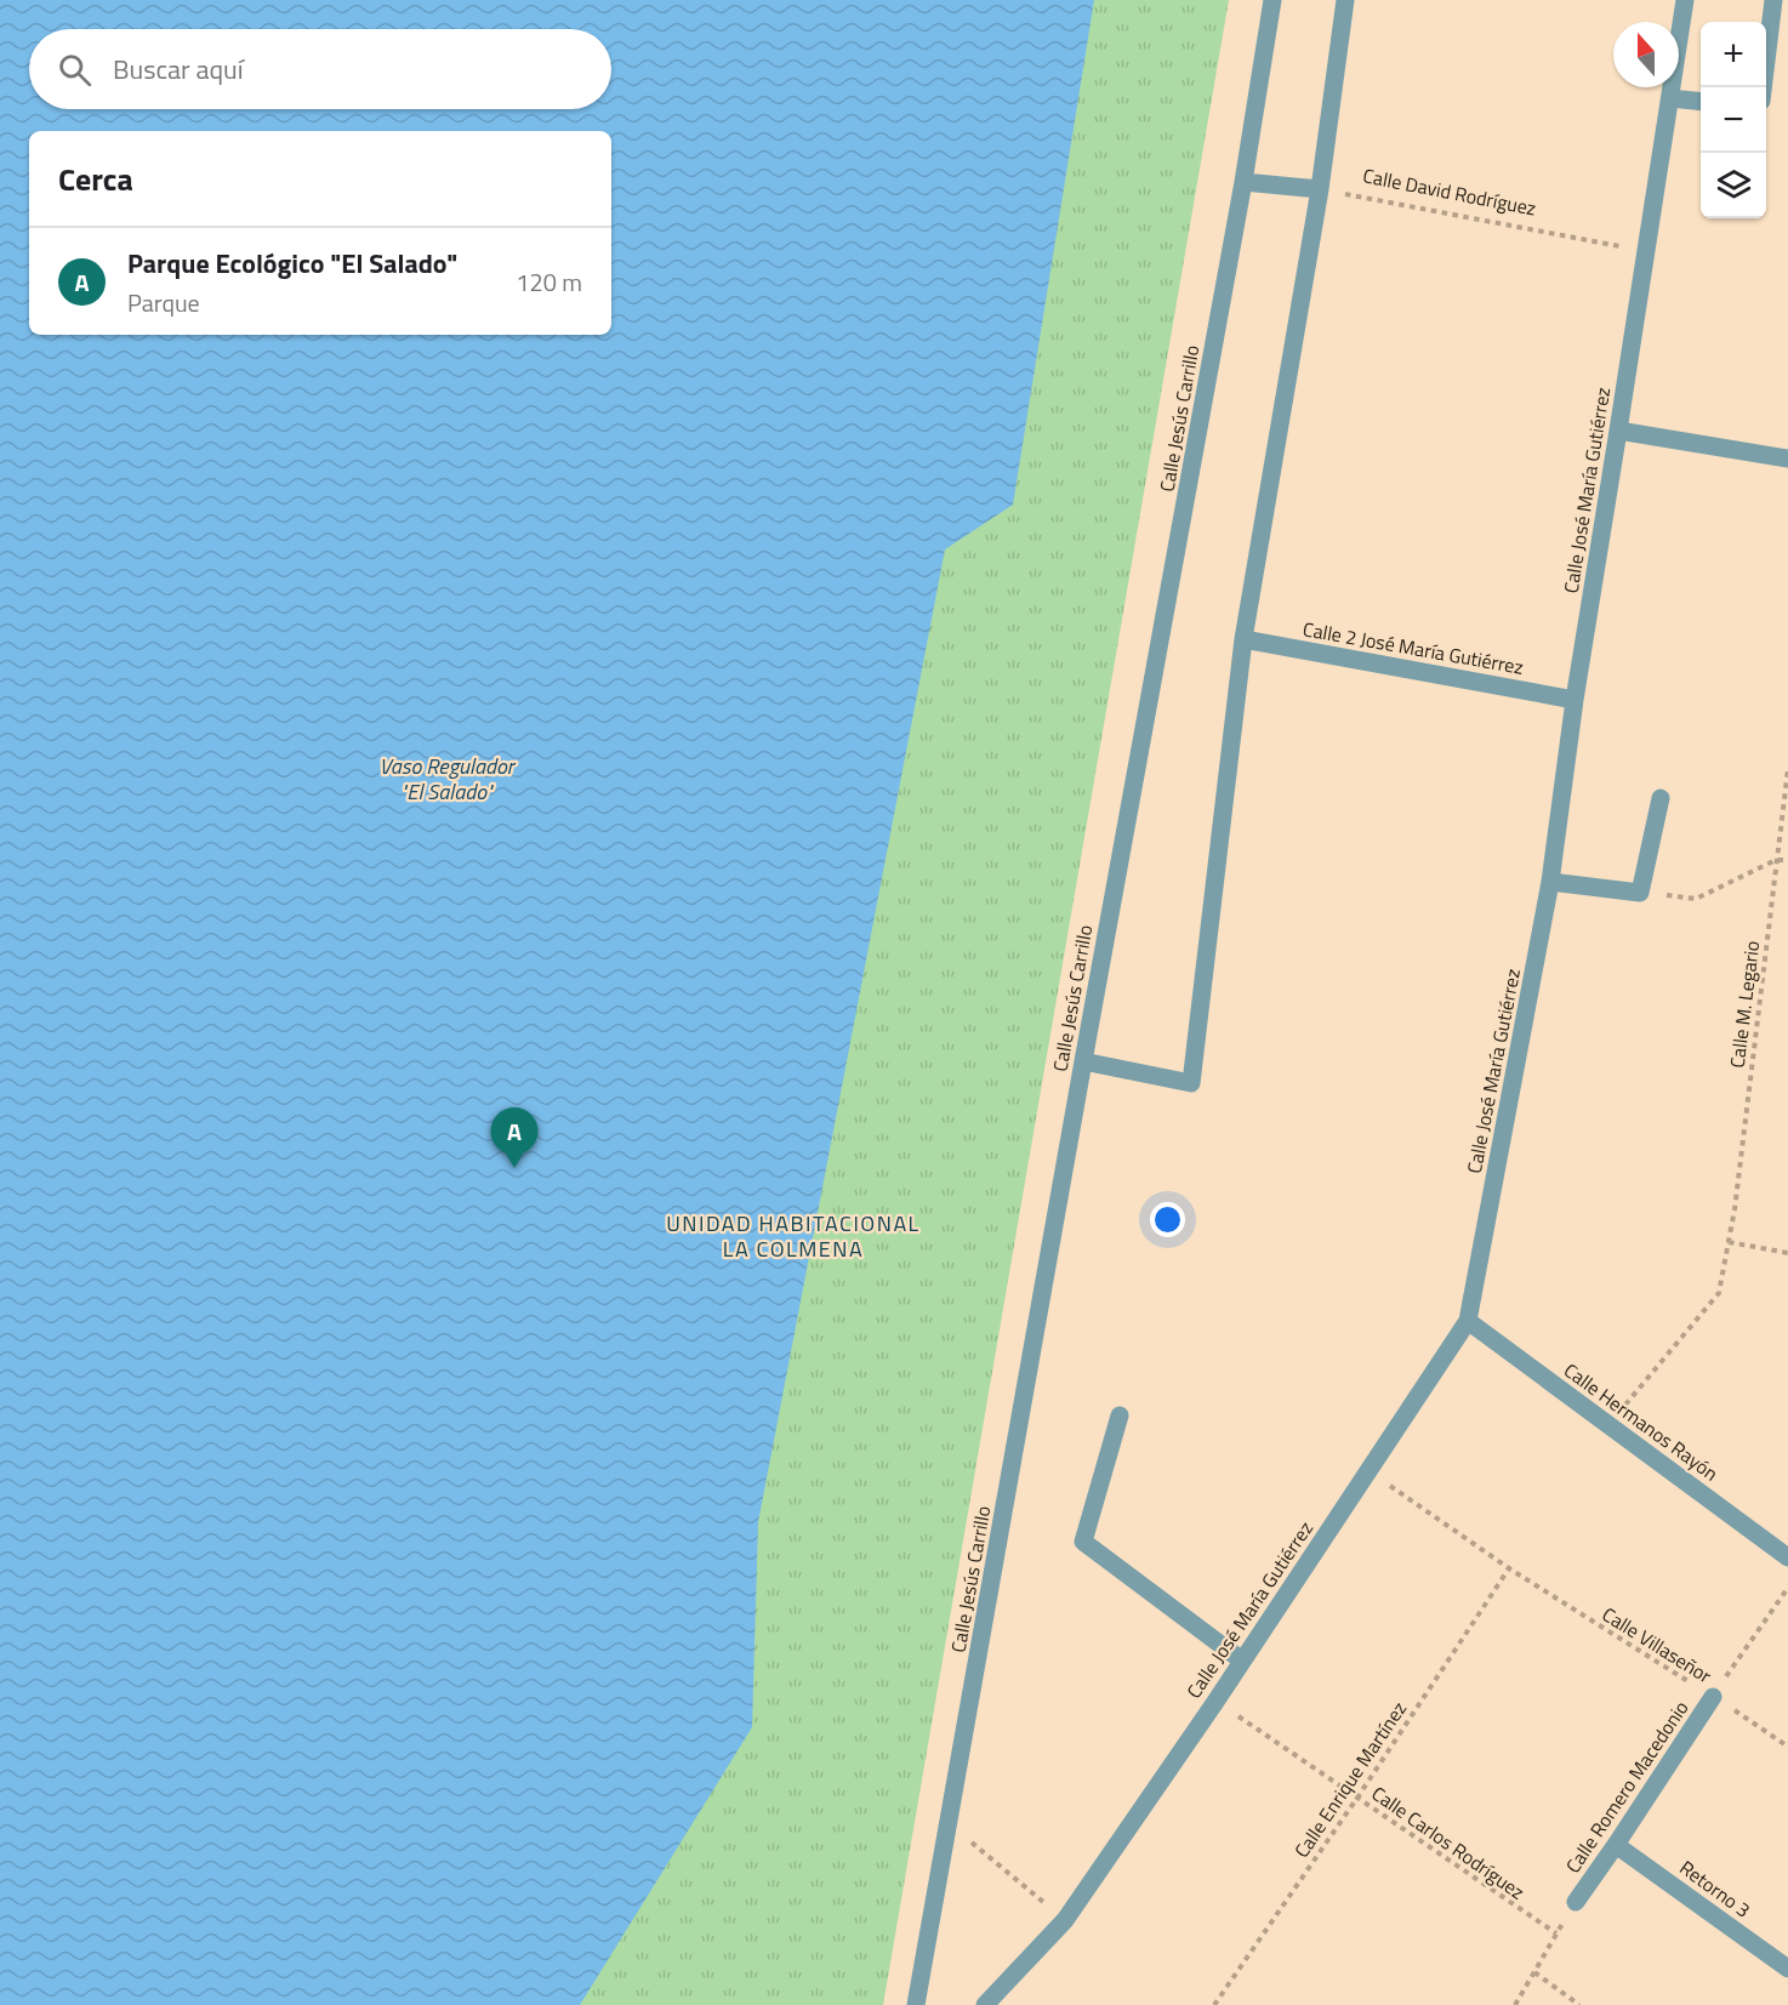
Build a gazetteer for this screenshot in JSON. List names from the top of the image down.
{
  "streets": {
    "street": [
      "Calle Jesús Carrillo",
      "Calle José María Gutiérrez",
      "Calle 2 José María Gutiérrez",
      "Calle Hermanos Rayón",
      "Calle Romero Macedonio",
      "Retorno 3"
    ],
    "path": [
      "Calle David Rodríguez",
      "Calle M. Legario",
      "Calle Villaseñor",
      "Calle Enrique Martínez",
      "Calle Carlos Rodríguez"
    ]
  },
  "crossings": [
    ["Calle David Rodríguez", "Calle José María Gutiérrez"],
    ["Calle José María Gutiérrez", "Calle 2 José María Gutiérrez"],
    ["Calle José María Gutiérrez", "Calle Hermanos Rayón"],
    ["Calle José María Gutiérrez", "Calle Villaseñor"],
    ["Calle José María Gutiérrez", "Calle Carlos Rodríguez"],
    ["Calle M. Legario", "Calle Hermanos Rayón"],
    ["Calle Villaseñor", "Calle Enrique Martínez"],
    ["Calle Villaseñor", "Calle Romero Macedonio"],
    ["Calle Enrique Martínez", "Calle Carlos Rodríguez"],
    ["Calle Romero Macedonio", "Retorno 3"]
  ],
  "districts": ["UNIDAD HABITACIONAL LA COLMENA"],
  "water": ["Vaso Regulador \"El Salado\""],
  "north": "top",
  "page": {
    "map_buttons": ["+", "−"],
    "search": "Buscar aquí",
    "heading": "Cerca",
    "list": [
      {
        "mark": "A",
        "name": "Parque Ecológico \"El Salado\"",
        "note": "Parque",
        "value": "120 m"
      }
    ],
    "pins": "A"
  }
}
